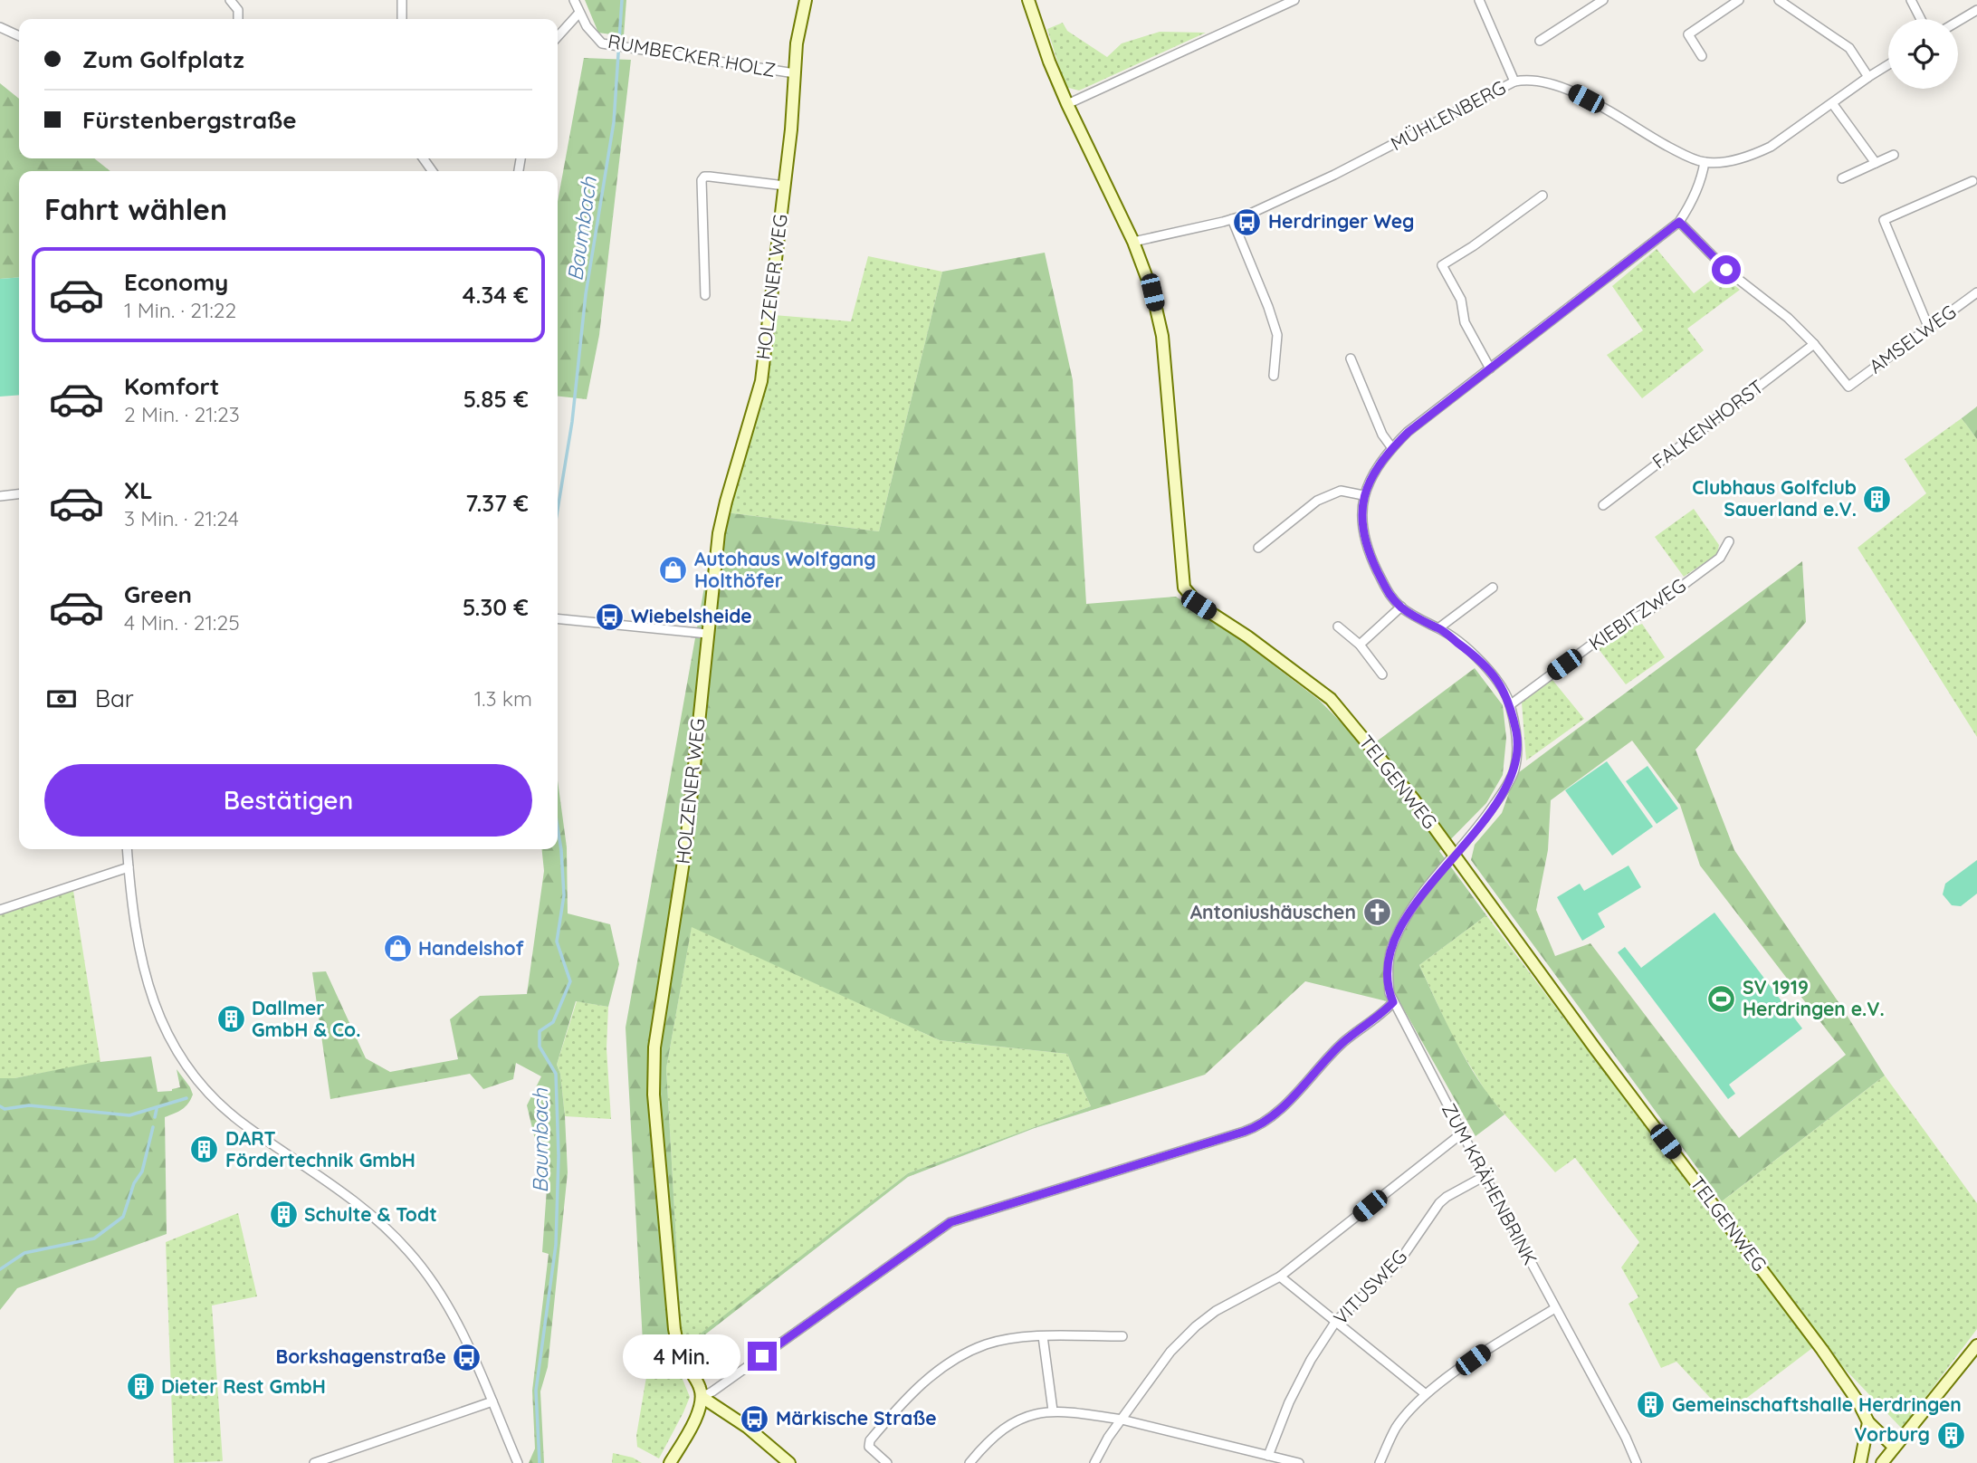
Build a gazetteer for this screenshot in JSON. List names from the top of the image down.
{
  "streets": {
    "main road": ["HOLZENER WEG", "TELGENWEG"],
    "street": [
      "RUMBECKER HOLZ",
      "MÜHLENBERG",
      "AMSELWEG",
      "FALKENHORST",
      "KIEBITZWEG",
      "ZUM KRÄHENBRINK",
      "VITUSWEG"
    ]
  },
  "crossings": [
    ["RUMBECKER HOLZ", "HOLZENER WEG"],
    ["MÜHLENBERG", "TELGENWEG"],
    ["AMSELWEG", "FALKENHORST"],
    ["KIEBITZWEG", "ZUM KRÄHENBRINK"],
    ["TELGENWEG", "ZUM KRÄHENBRINK"],
    ["ZUM KRÄHENBRINK", "VITUSWEG"]
  ],
  "water": ["Baumbach"],
  "places": {
    "bus stop": [
      "Herdringer Weg",
      "Wiebelsheide",
      "Borkshagenstraße",
      "Märkische Straße"
    ],
    "building": [
      "Clubhaus Golfclub Sauerland e.V.",
      "Dallmer GmbH & Co.",
      "DART Fördertechnik GmbH",
      "Schulte & Todt",
      "Dieter Rest GmbH",
      "Gemeinschaftshalle Herdringen",
      "Vorburg"
    ],
    "shop": ["Autohaus Wolfgang Holthöfer", "Handelshof"],
    "church": ["Antoniushäuschen"],
    "sports": ["SV 1919 Herdringen e.V."]
  },
  "page": {
    "banner": ["Zum Golfplatz", "Fürstenbergstraße"],
    "heading": "Fahrt wählen",
    "list": [
      {
        "name": "Economy",
        "note": "1 Min. · 21:22",
        "value": "4.34 €"
      },
      {
        "name": "Komfort",
        "note": "2 Min. · 21:23",
        "value": "5.85 €"
      },
      {
        "name": "XL",
        "note": "3 Min. · 21:24",
        "value": "7.37 €"
      },
      {
        "name": "Green",
        "note": "4 Min. · 21:25",
        "value": "5.30 €"
      }
    ],
    "pay": ["Bar", "1.3 km"],
    "buttons": "Bestätigen",
    "bubble": "4 Min."
  }
}
